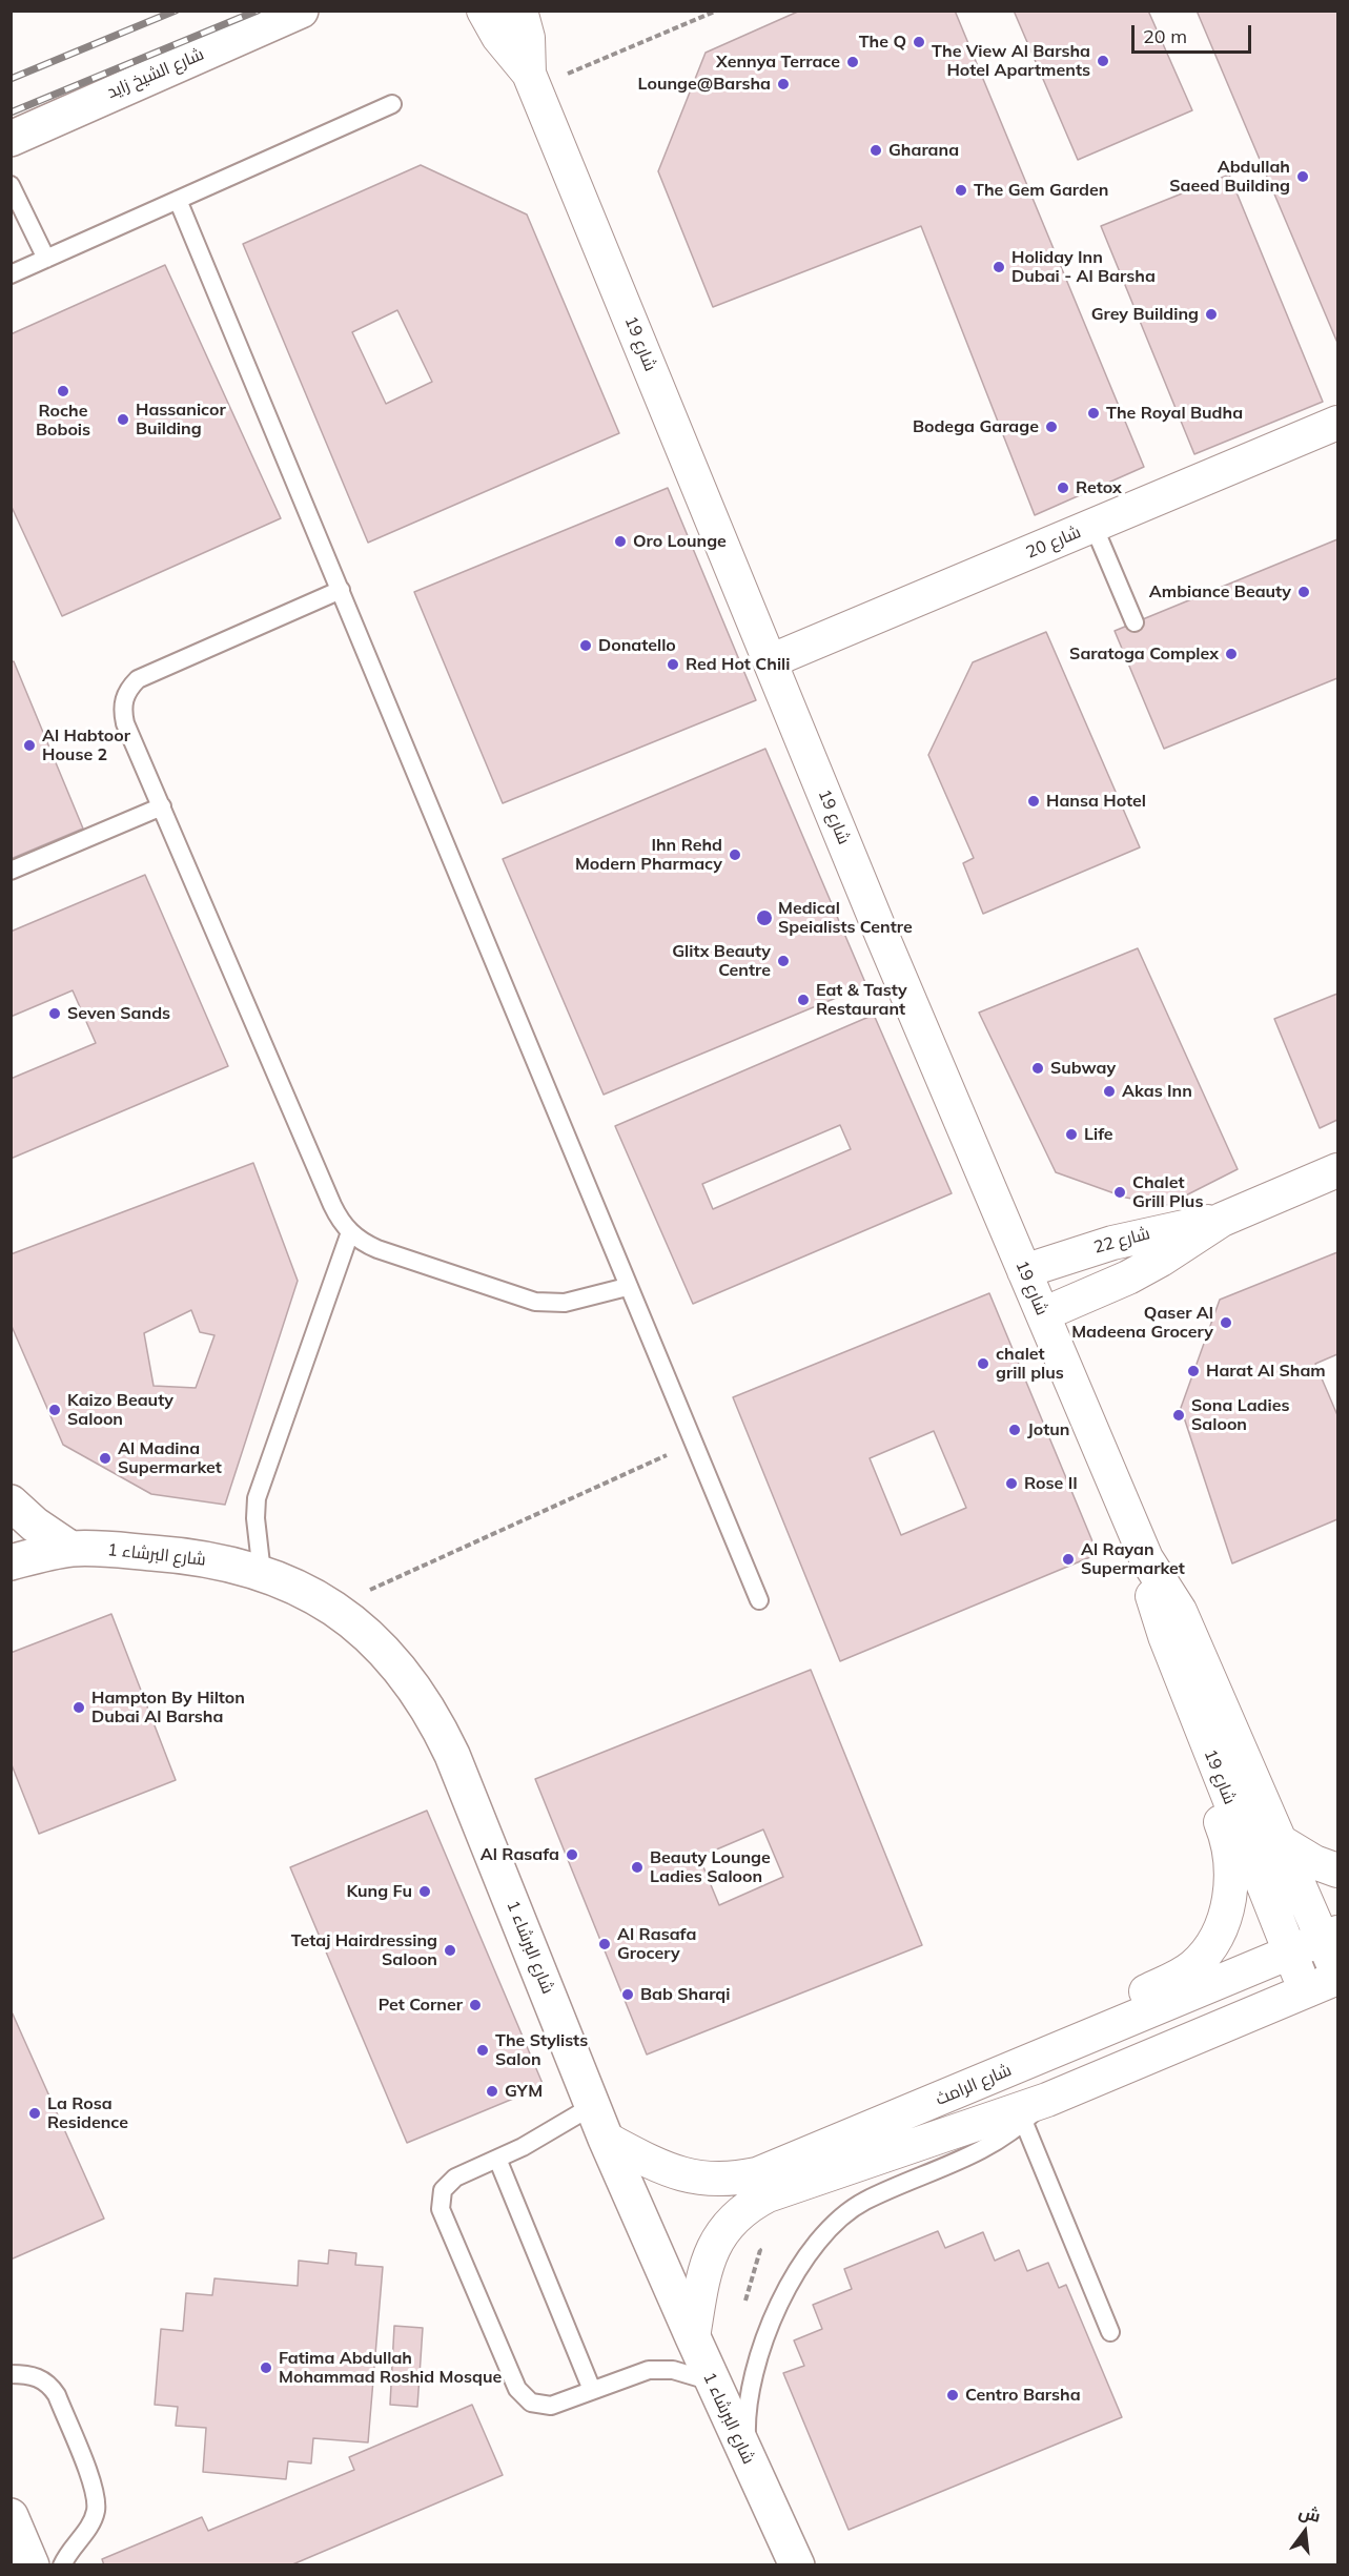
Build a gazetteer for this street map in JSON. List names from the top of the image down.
{
  "streets": {
    "street": [
      "شارع الشيخ زايد",
      "شارع 19",
      "شارع 20",
      "شارع 22",
      "شارع البرشاء 1",
      "شارع الرامث"
    ]
  },
  "crossings": [
    ["شارع 19", "شارع 20"],
    ["شارع 19", "شارع 22"],
    ["شارع 19", "شارع الرامث"],
    ["شارع البرشاء 1", "شارع الرامث"]
  ],
  "places": [
    "The Q",
    "The View Al Barsha Hotel Apartments",
    "Xennya Terrace",
    "Lounge@Barsha",
    "Gharana",
    "Abdullah Saeed Building",
    "The Gem Garden",
    "Holiday Inn Dubai - Al Barsha",
    "Grey Building",
    "Roche Bobois",
    "The Royal Budha",
    "Hassanicor Building",
    "Bodega Garage",
    "Retox",
    "Oro Lounge",
    "Ambiance Beauty",
    "Donatello",
    "Saratoga Complex",
    "Red Hot Chili",
    "Al Habtoor House 2",
    "Hansa Hotel",
    "Ihn Rehd Modern Pharmacy",
    "Medical Speialists Centre",
    "Glitx Beauty Centre",
    "Eat & Tasty Restaurant",
    "Seven Sands",
    "Subway",
    "Akas Inn",
    "Life",
    "Chalet Grill Plus",
    "Qaser Al Madeena Grocery",
    "chalet grill plus",
    "Harat Al Sham",
    "Kaizo Beauty Saloon",
    "Sona Ladies Saloon",
    "Jotun",
    "Al Madina Supermarket",
    "Rose II",
    "Al Rayan Supermarket",
    "Hampton By Hilton Dubai Al Barsha",
    "Al Rasafa",
    "Beauty Lounge Ladies Saloon",
    "Kung Fu",
    "Al Rasafa Grocery",
    "Tetaj Hairdressing Saloon",
    "Bab Sharqi",
    "Pet Corner",
    "The Stylists Salon",
    "GYM",
    "La Rosa Residence",
    "Fatima Abdullah Mohammad Roshid Mosque",
    "Centro Barsha"
  ],
  "scale_bar": "20 m",
  "north": "top"
}
